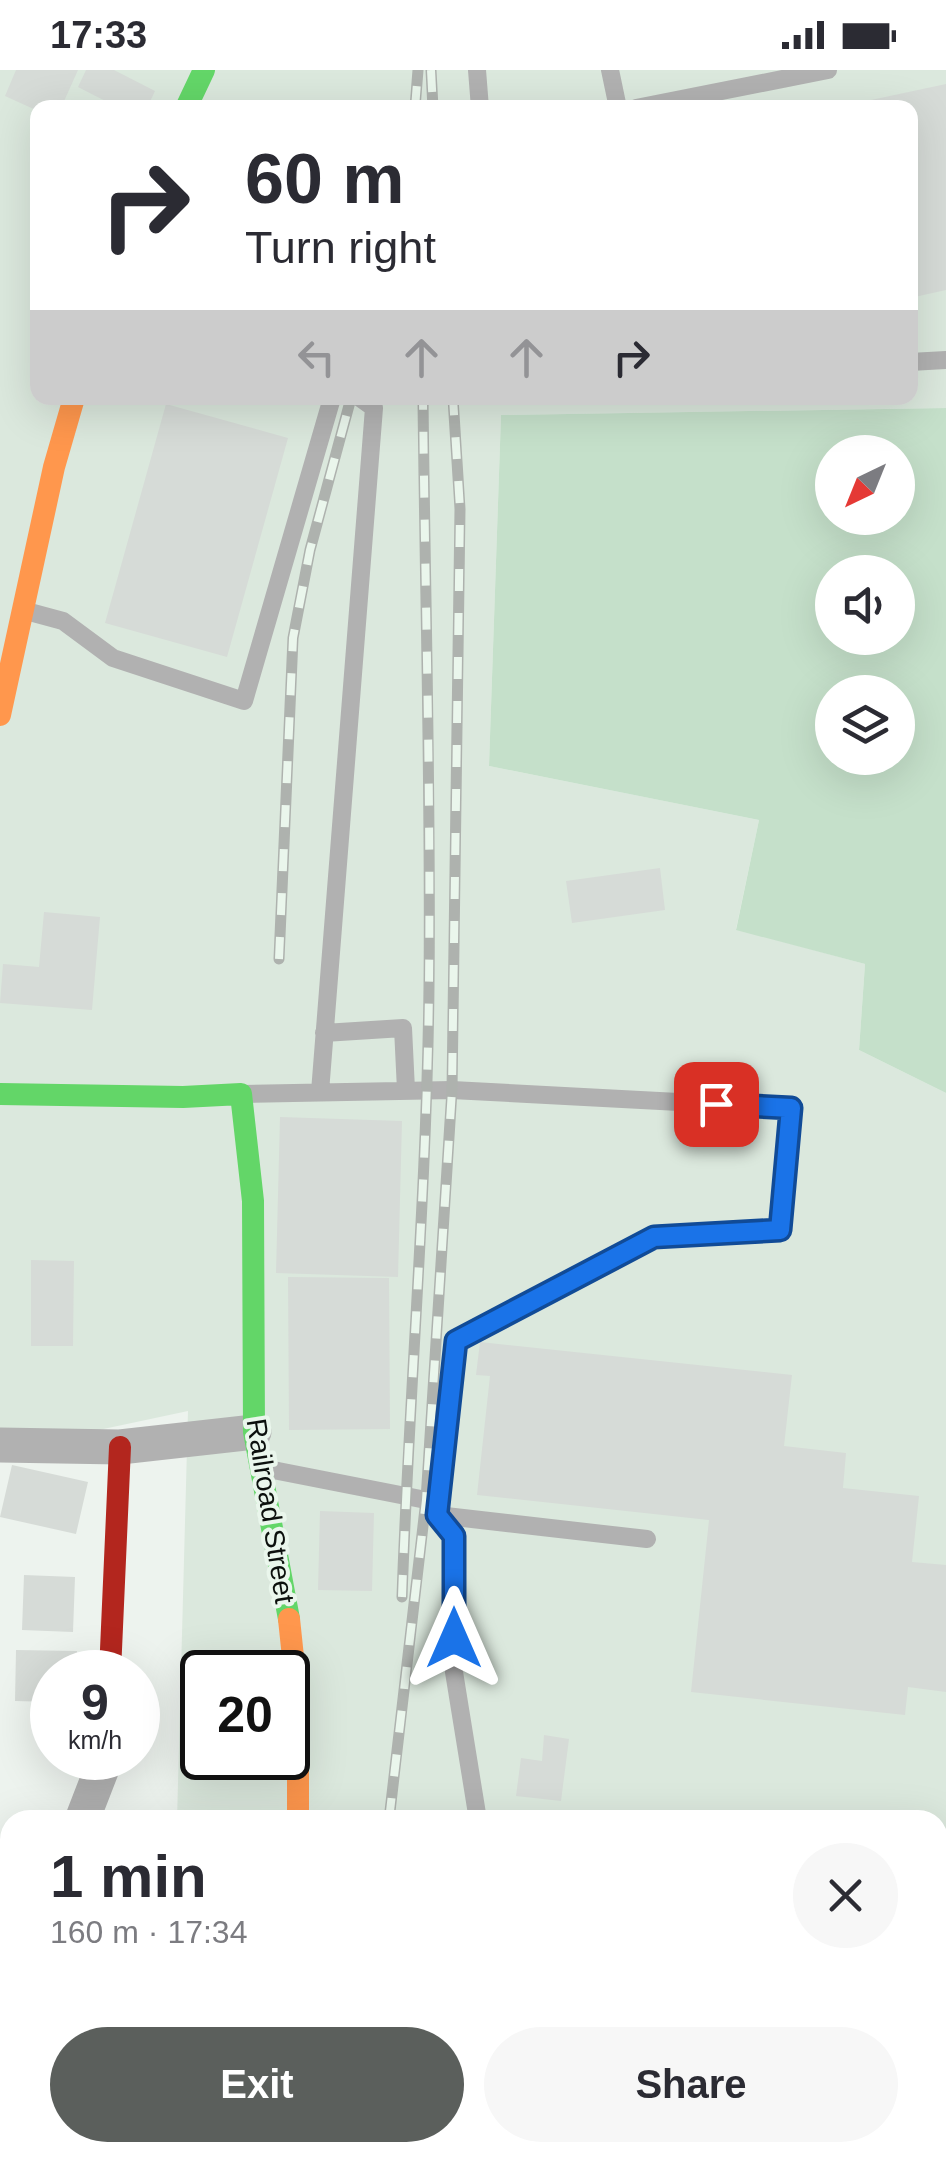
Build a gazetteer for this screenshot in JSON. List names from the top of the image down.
{
  "streets": {
    "street": ["Railroad Street"]
  },
  "north": "bottom left",
  "page": {
    "status": "17:33",
    "turn": ["60 m", "Turn right"],
    "speed": "9 km/h",
    "limit": "20",
    "heading": ["1 min", "160 m · 17:34"],
    "buttons": ["Exit", "Share"]
  }
}
